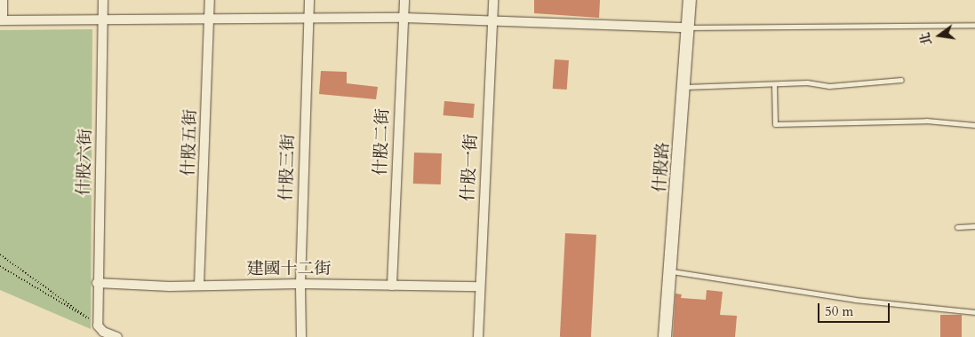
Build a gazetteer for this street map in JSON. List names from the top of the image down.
{
  "streets": {
    "street": [
      "什股二街",
      "什股五街",
      "什股六街",
      "什股三街",
      "什股一街",
      "什股路",
      "建國十二街"
    ]
  },
  "crossings": [
    ["什股二街", "建國十二街"],
    ["什股五街", "建國十二街"],
    ["什股六街", "建國十二街"],
    ["什股三街", "建國十二街"],
    ["什股一街", "建國十二街"]
  ],
  "scale_bar": "50 m",
  "north": "left"
}
